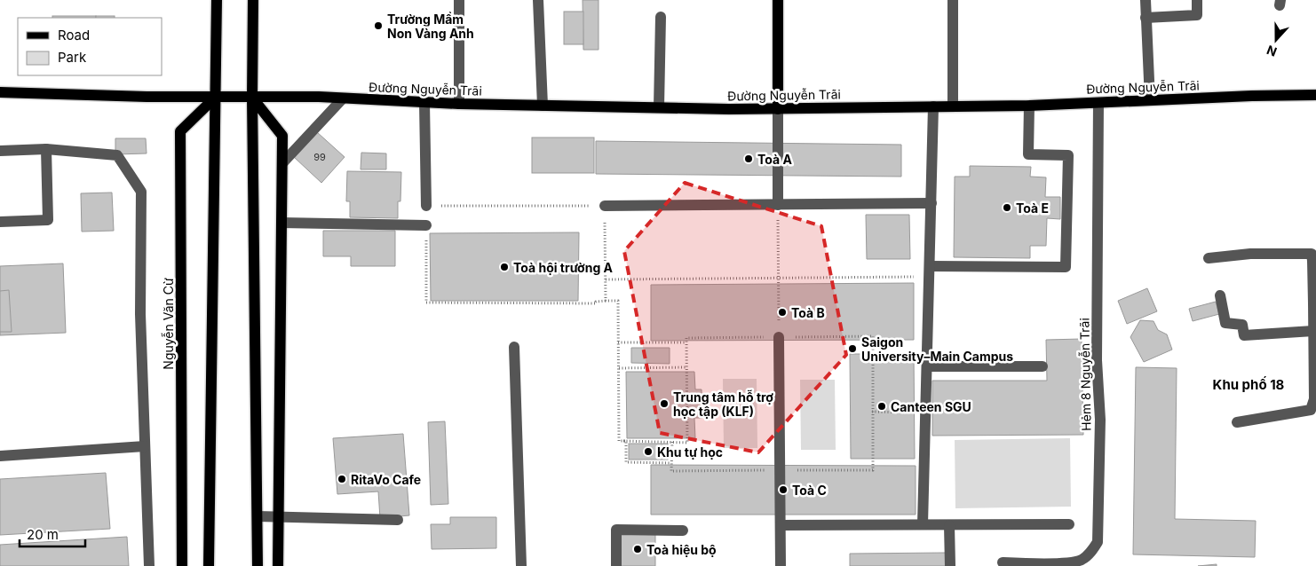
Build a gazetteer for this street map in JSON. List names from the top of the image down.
{
  "streets": {
    "main road": ["Đường Nguyễn Trãi", "Nguyễn Văn Cừ"],
    "street": ["Hẻm 8 Nguyễn Trãi"]
  },
  "crossings": [
    ["Đường Nguyễn Trãi", "Nguyễn Văn Cừ"],
    ["Đường Nguyễn Trãi", "Hẻm 8 Nguyễn Trãi"]
  ],
  "districts": ["Khu phố 18"],
  "places": [
    "Trường Mầm Non Vàng Anh",
    "Toà A",
    "Toà E",
    "Toà hội trường A",
    "Toà B",
    "Saigon University–Main Campus",
    "Trung tâm hỗ trợ học tập (KLF)",
    "Canteen SGU",
    "Khu tự học",
    "RitaVo Cafe",
    "Toà C",
    "Toà hiệu bộ"
  ],
  "house_numbers": ["99"],
  "legend": ["Road", "Park"],
  "scale_bar": "20 m",
  "north": "bottom"
}
